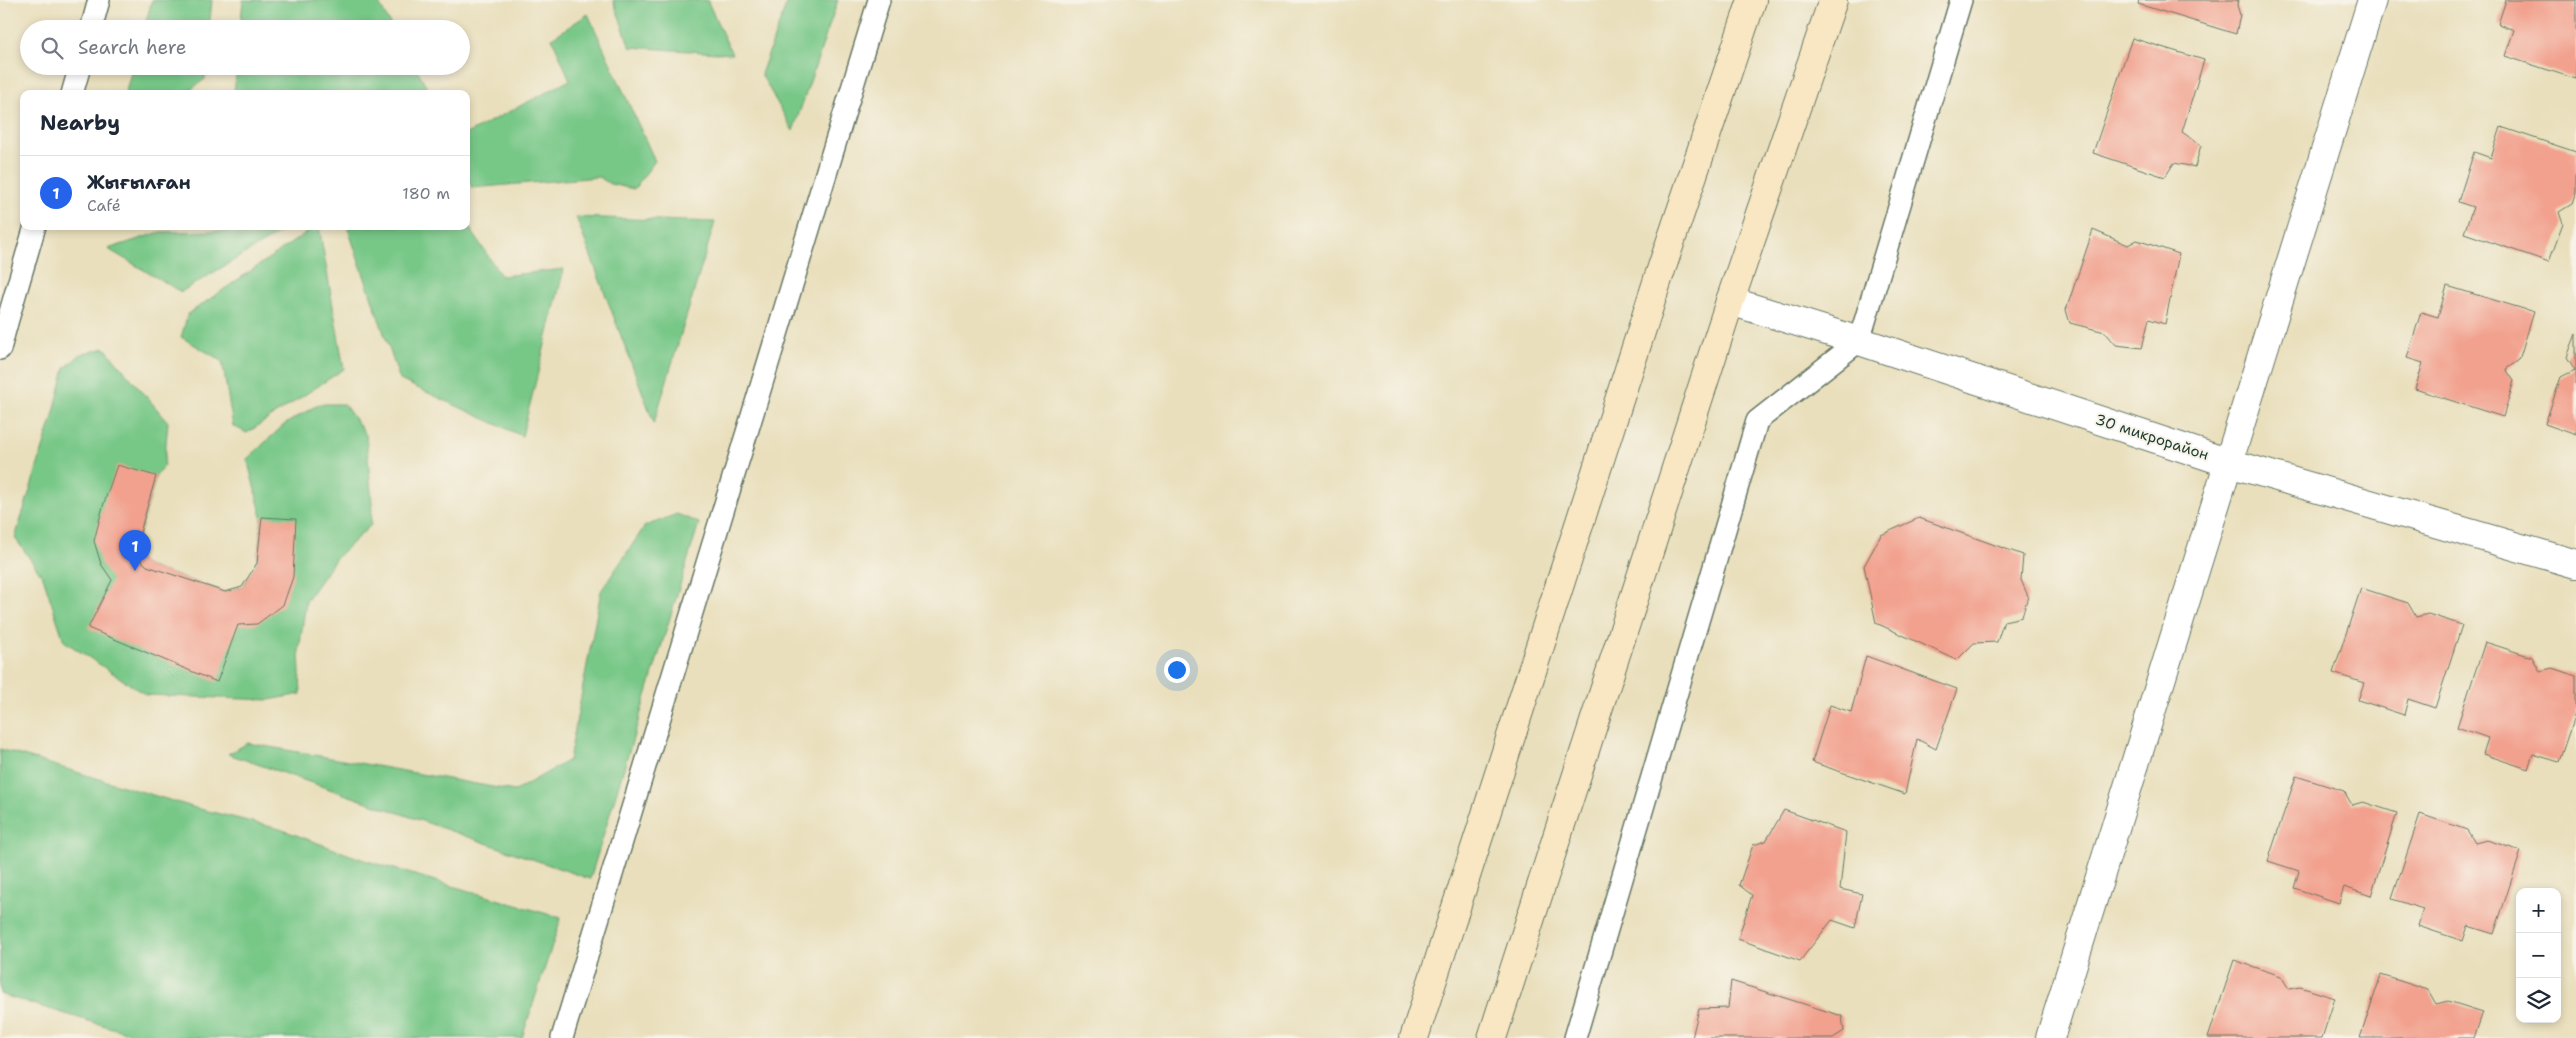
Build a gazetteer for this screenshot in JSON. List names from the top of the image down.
{
  "streets": {
    "street": ["30 микрорайон"]
  },
  "page": {
    "search": "Search here",
    "heading": "Nearby",
    "list": [
      {
        "mark": "1",
        "name": "Жығылған",
        "note": "Café",
        "value": "180 m"
      }
    ],
    "pins": "1",
    "map_buttons": ["+", "−"]
  }
}
